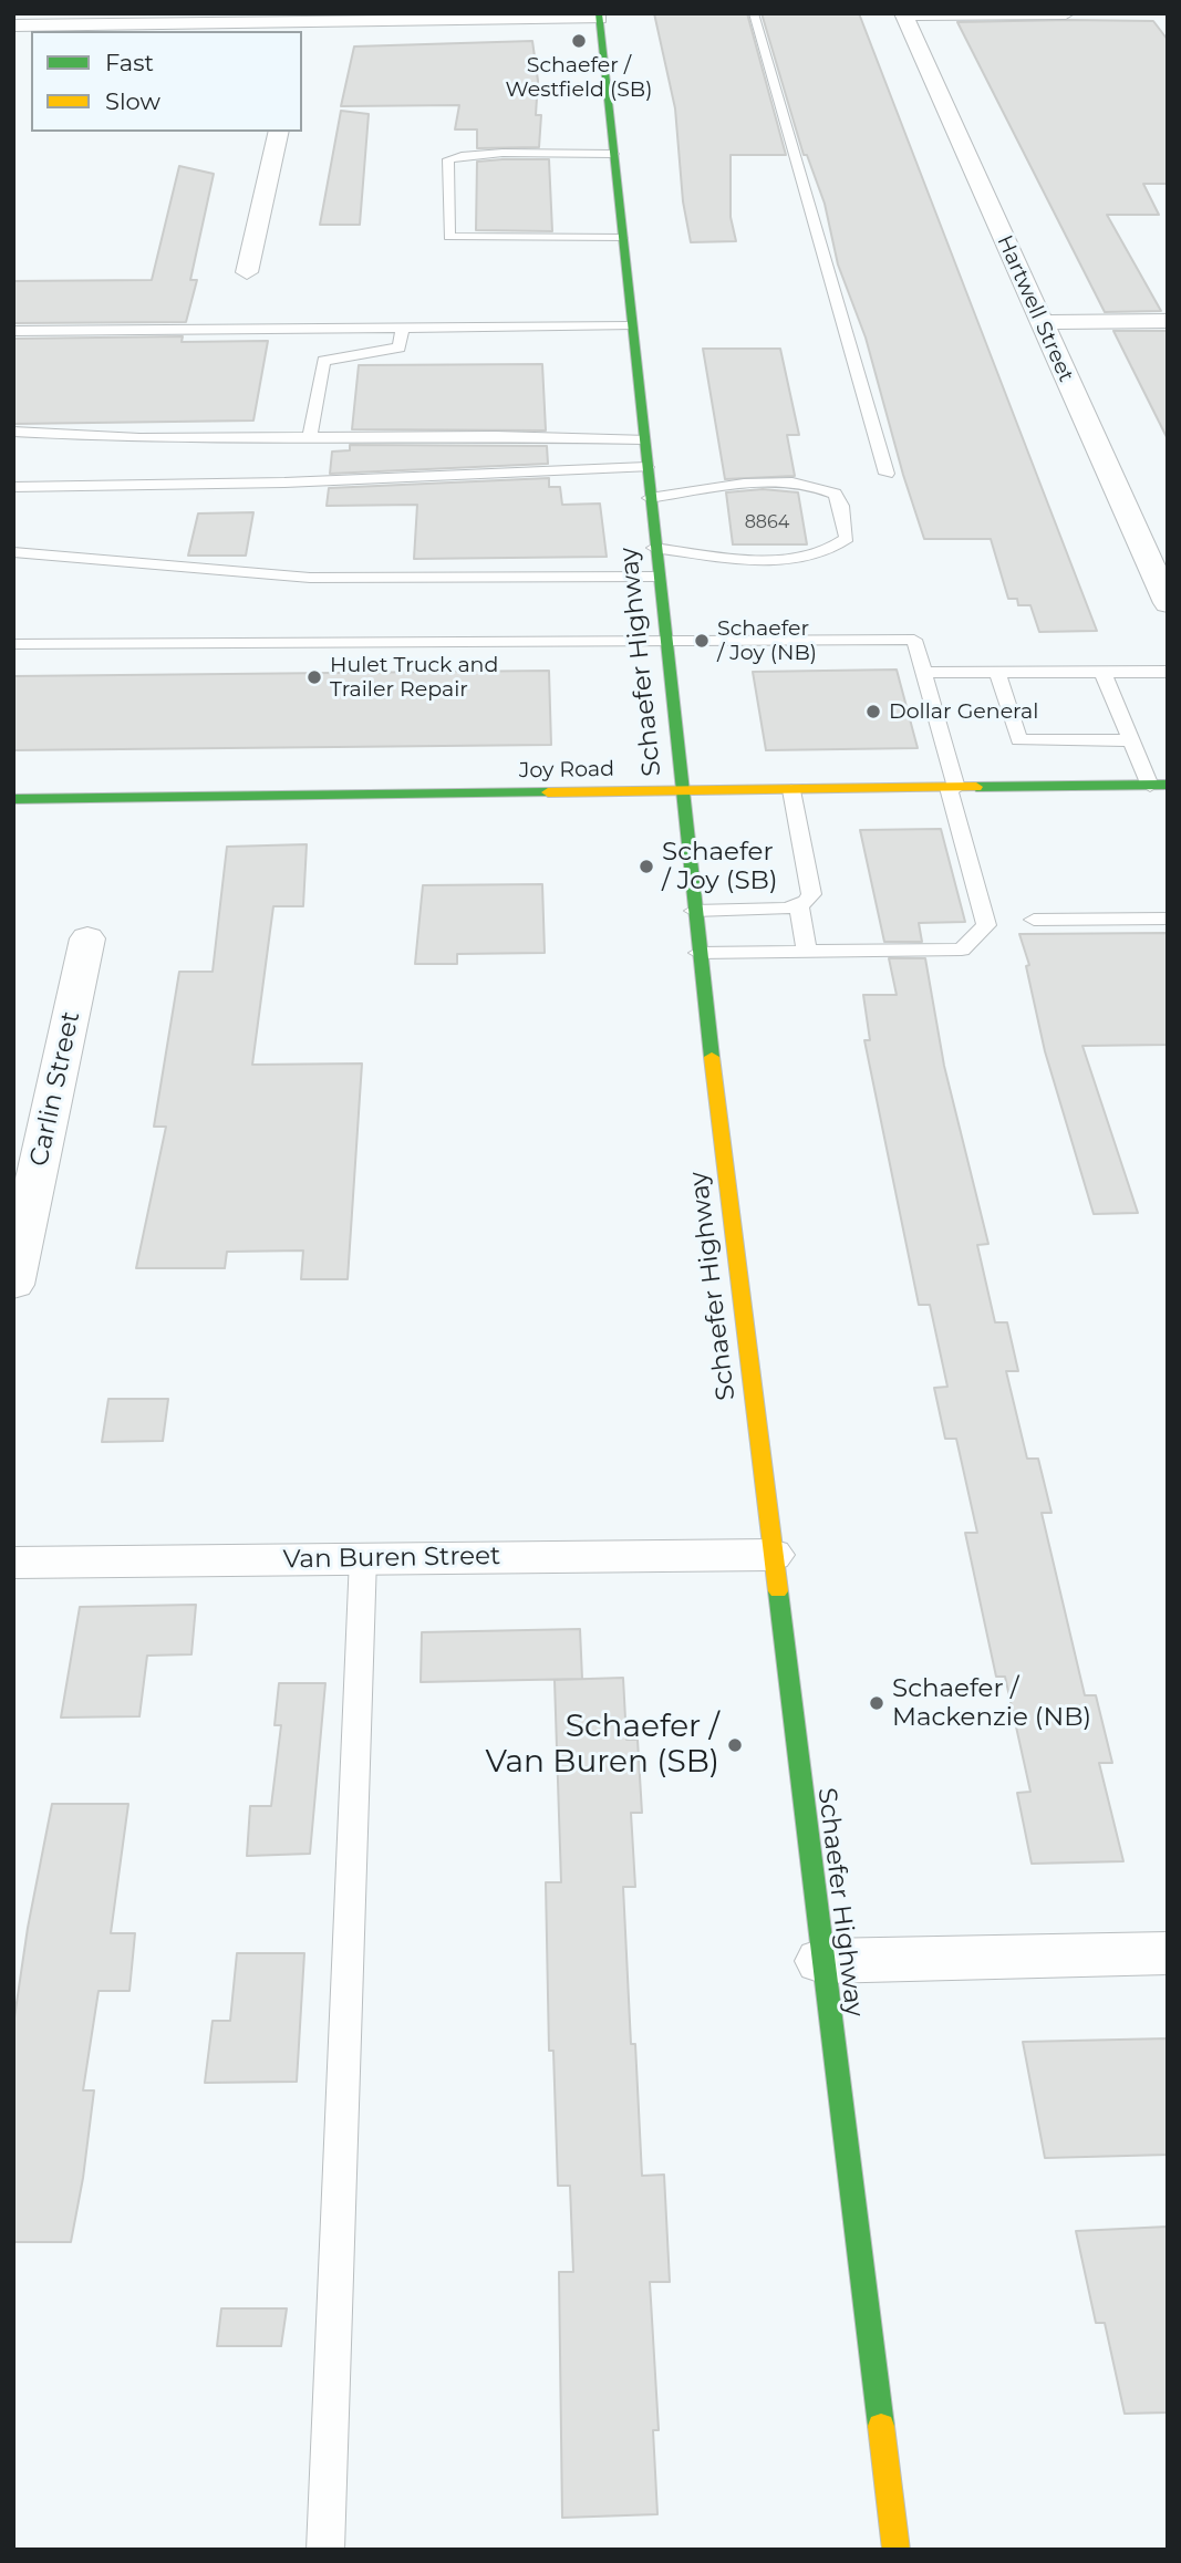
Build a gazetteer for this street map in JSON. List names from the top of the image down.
{
  "streets": {
    "main road": ["Schaefer Highway", "Joy Road"],
    "street": ["Hartwell Street", "Carlin Street", "Van Buren Street"]
  },
  "crossings": [
    ["Schaefer Highway", "Joy Road"],
    ["Schaefer Highway", "Van Buren Street"]
  ],
  "places": [
    "Schaefer / Westfield (SB)",
    "Schaefer / Joy (NB)",
    "Hulet Truck and Trailer Repair",
    "Dollar General",
    "Schaefer / Joy (SB)",
    "Schaefer / Mackenzie (NB)",
    "Schaefer / Van Buren (SB)"
  ],
  "house_numbers": ["8864"],
  "legend": ["Fast", "Slow"]
}
